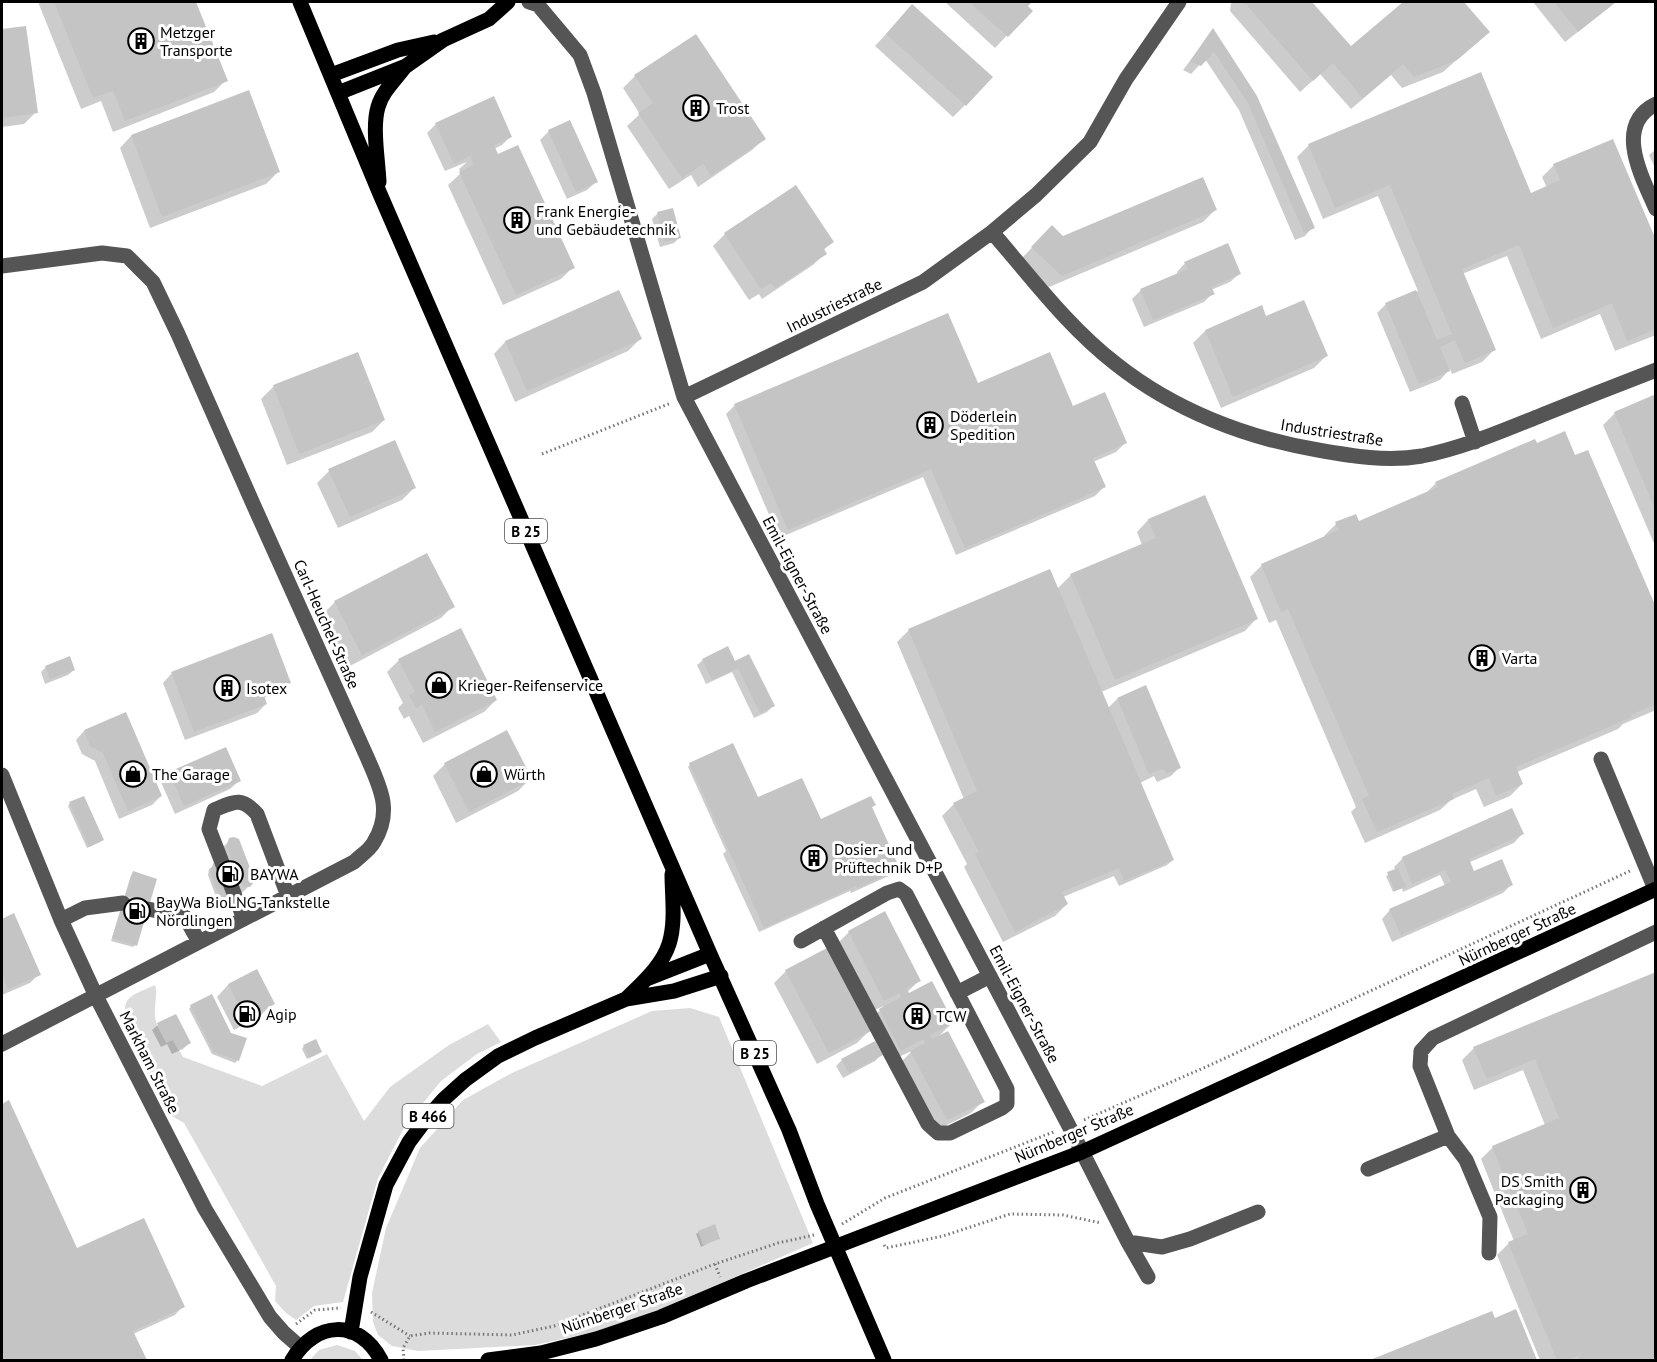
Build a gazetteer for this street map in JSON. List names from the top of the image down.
{
  "streets": {
    "main road": ["B 25", "Nürnberger Straße", "B 466"],
    "street": [
      "Industriestraße",
      "Emil-Eigner-Straße",
      "Carl-Heuchel-Straße",
      "Markham Straße"
    ]
  },
  "crossings": [
    ["Industriestraße", "Emil-Eigner-Straße"],
    ["B 25", "B 466"],
    ["Emil-Eigner-Straße", "Nürnberger Straße"],
    ["Carl-Heuchel-Straße", "Markham Straße"]
  ],
  "places": {
    "building": [
      "Metzger Transporte",
      "Trost",
      "Frank Energie- und Gebäudetechnik",
      "Döderlein Spedition",
      "Varta",
      "Isotex",
      "Dosier- und Prüftechnik D+P",
      "TCW",
      "DS Smith Packaging"
    ],
    "shop": ["Krieger-Reifenservice", "The Garage", "Würth"],
    "fuel station": ["BAYWA", "BayWa BioLNG-Tankstelle Nördlingen", "Agip"]
  }
}
